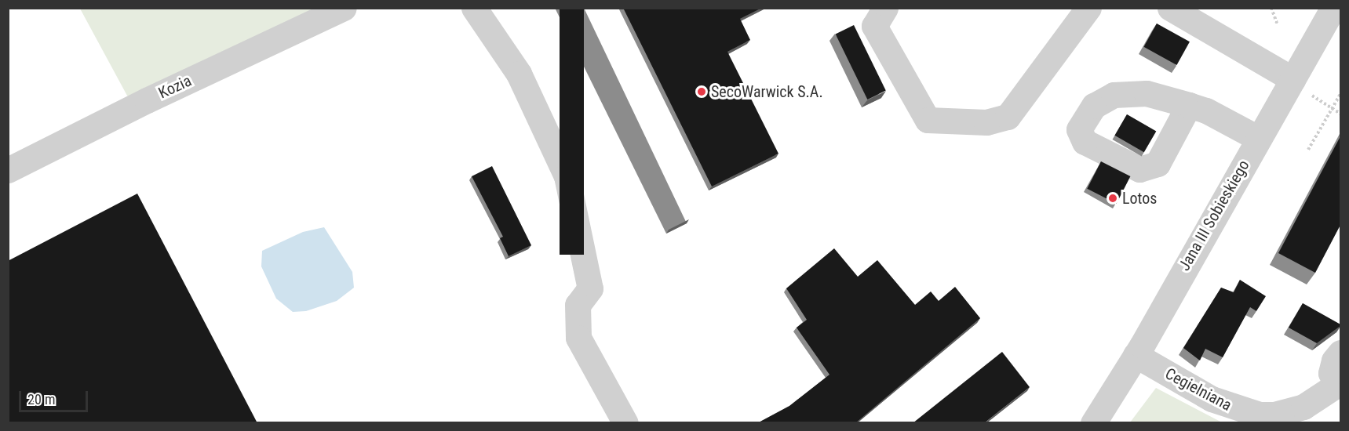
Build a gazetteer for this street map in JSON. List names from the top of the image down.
{
  "streets": {
    "street": ["Kozia", "Jana III Sobieskiego", "Cegielniana"]
  },
  "crossings": [
    ["Jana III Sobieskiego", "Cegielniana"]
  ],
  "places": ["SecoWarwick S.A.", "Lotos"],
  "scale_bar": "20 m"
}
